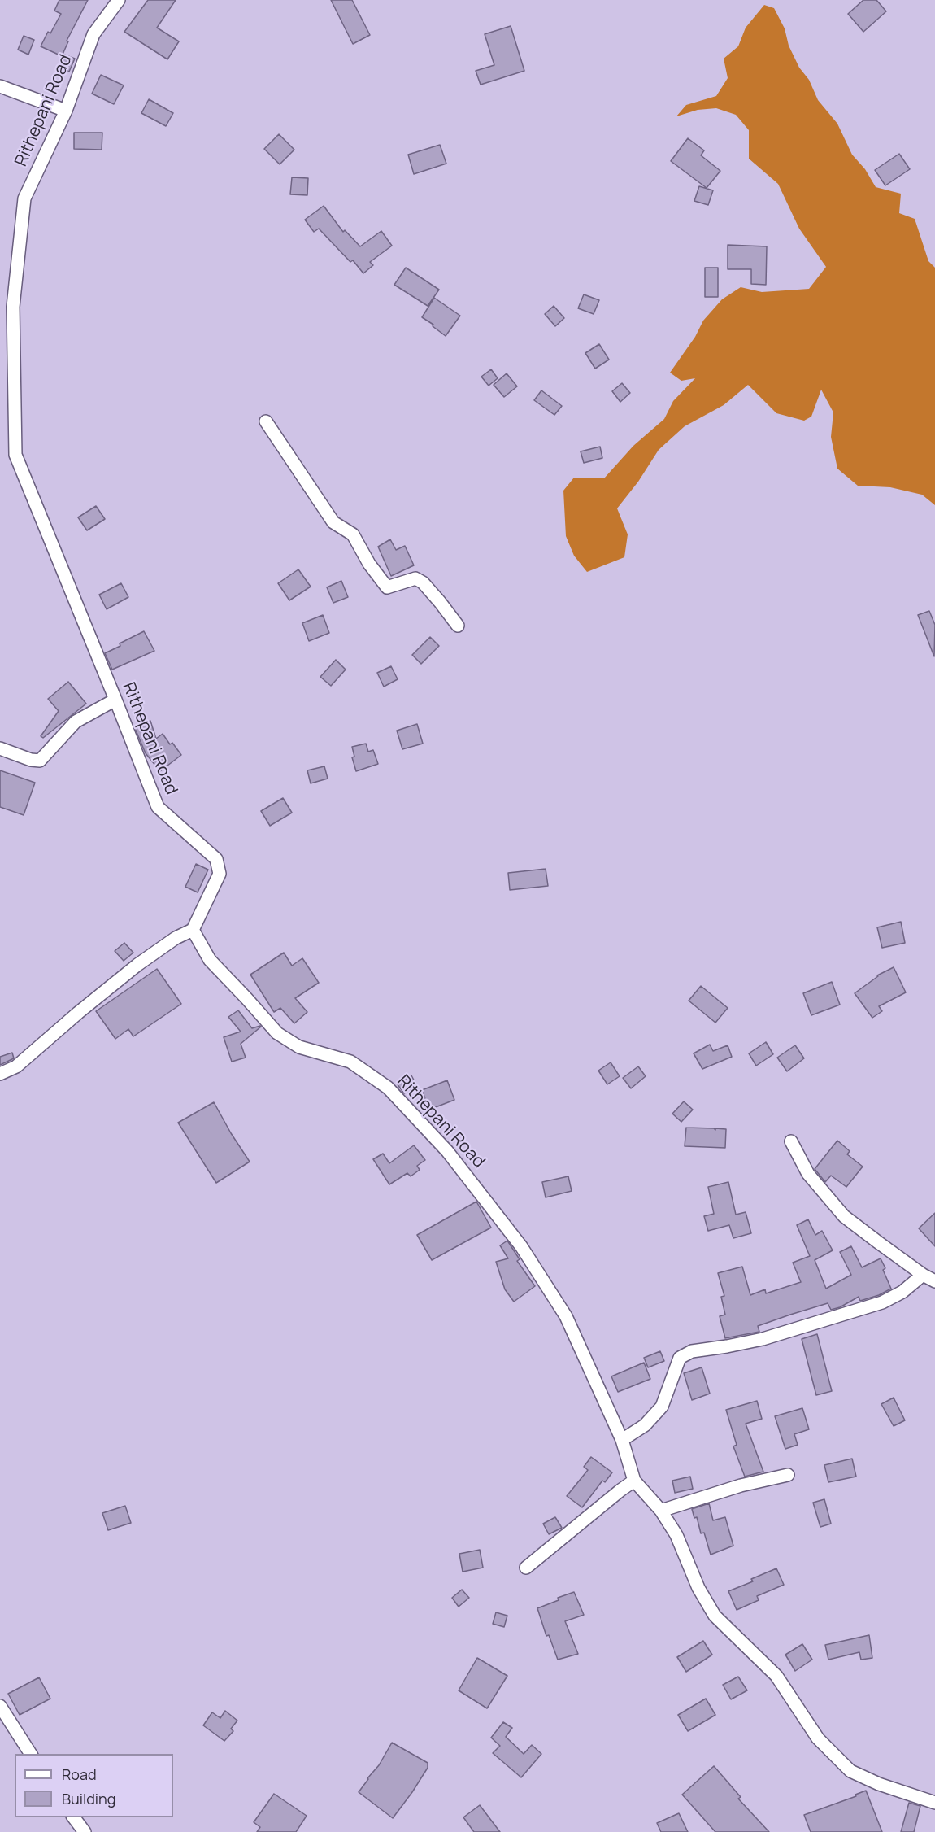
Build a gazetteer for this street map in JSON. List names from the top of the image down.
{
  "streets": {
    "street": ["Rithepani Road"]
  },
  "legend": ["Road", "Building"]
}
